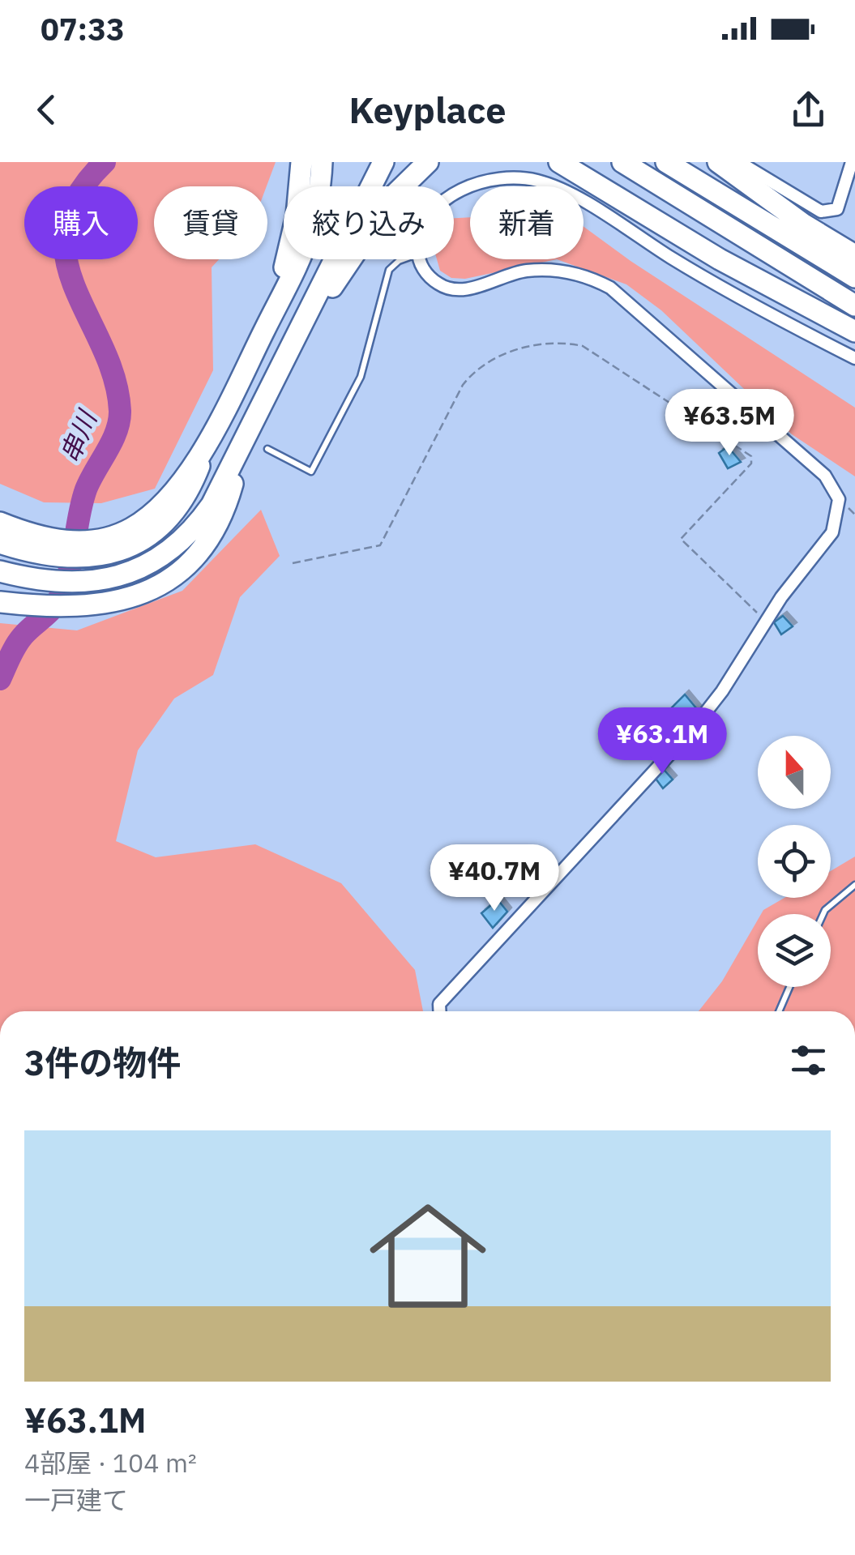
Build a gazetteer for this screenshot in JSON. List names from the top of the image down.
{
  "water": ["串川"],
  "north": "top",
  "page": {
    "status": "07:33",
    "header": "Keyplace",
    "chip": [
      "購入",
      "賃貸",
      "絞り込み",
      "新着"
    ],
    "price": ["¥63.5M", "¥63.1M", "¥40.7M"],
    "heading": "3件の物件",
    "list": [
      {
        "name": "¥63.1M",
        "note": "4部屋 · 104 m² · 一戸建て"
      }
    ]
  }
}
